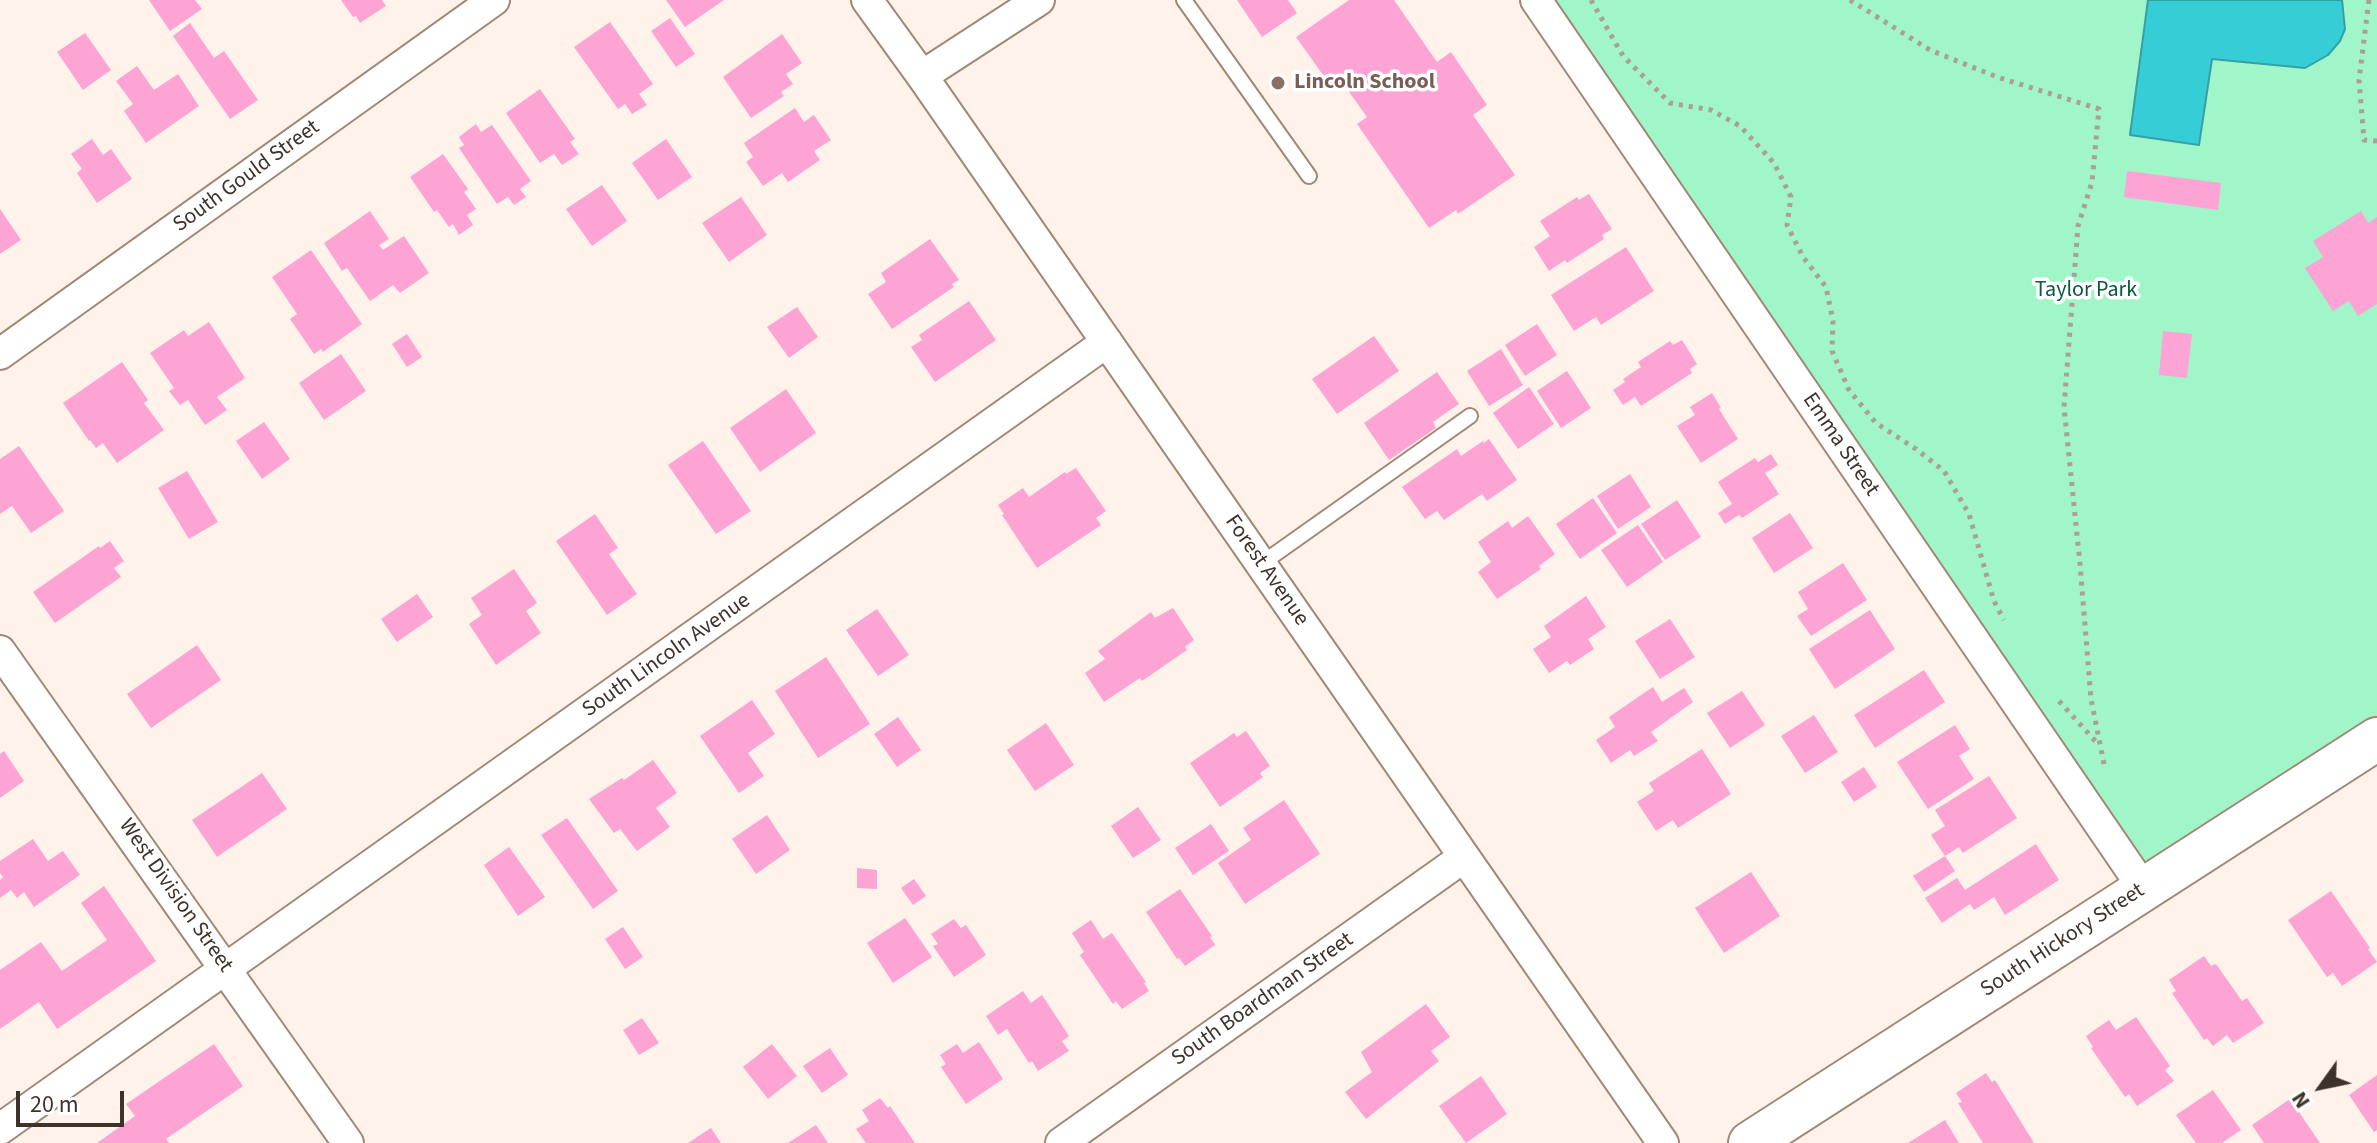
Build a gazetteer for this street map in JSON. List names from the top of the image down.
{
  "streets": {
    "street": [
      "South Gould Street",
      "Emma Street",
      "Forest Avenue",
      "South Lincoln Avenue",
      "West Division Street",
      "South Hickory Street",
      "South Boardman Street"
    ]
  },
  "crossings": [
    ["Emma Street", "South Hickory Street"],
    ["Forest Avenue", "South Lincoln Avenue"],
    ["Forest Avenue", "South Boardman Street"],
    ["South Lincoln Avenue", "West Division Street"]
  ],
  "parks": ["Taylor Park"],
  "places": ["Lincoln School"],
  "scale_bar": "20 m",
  "north": "bottom left"
}
